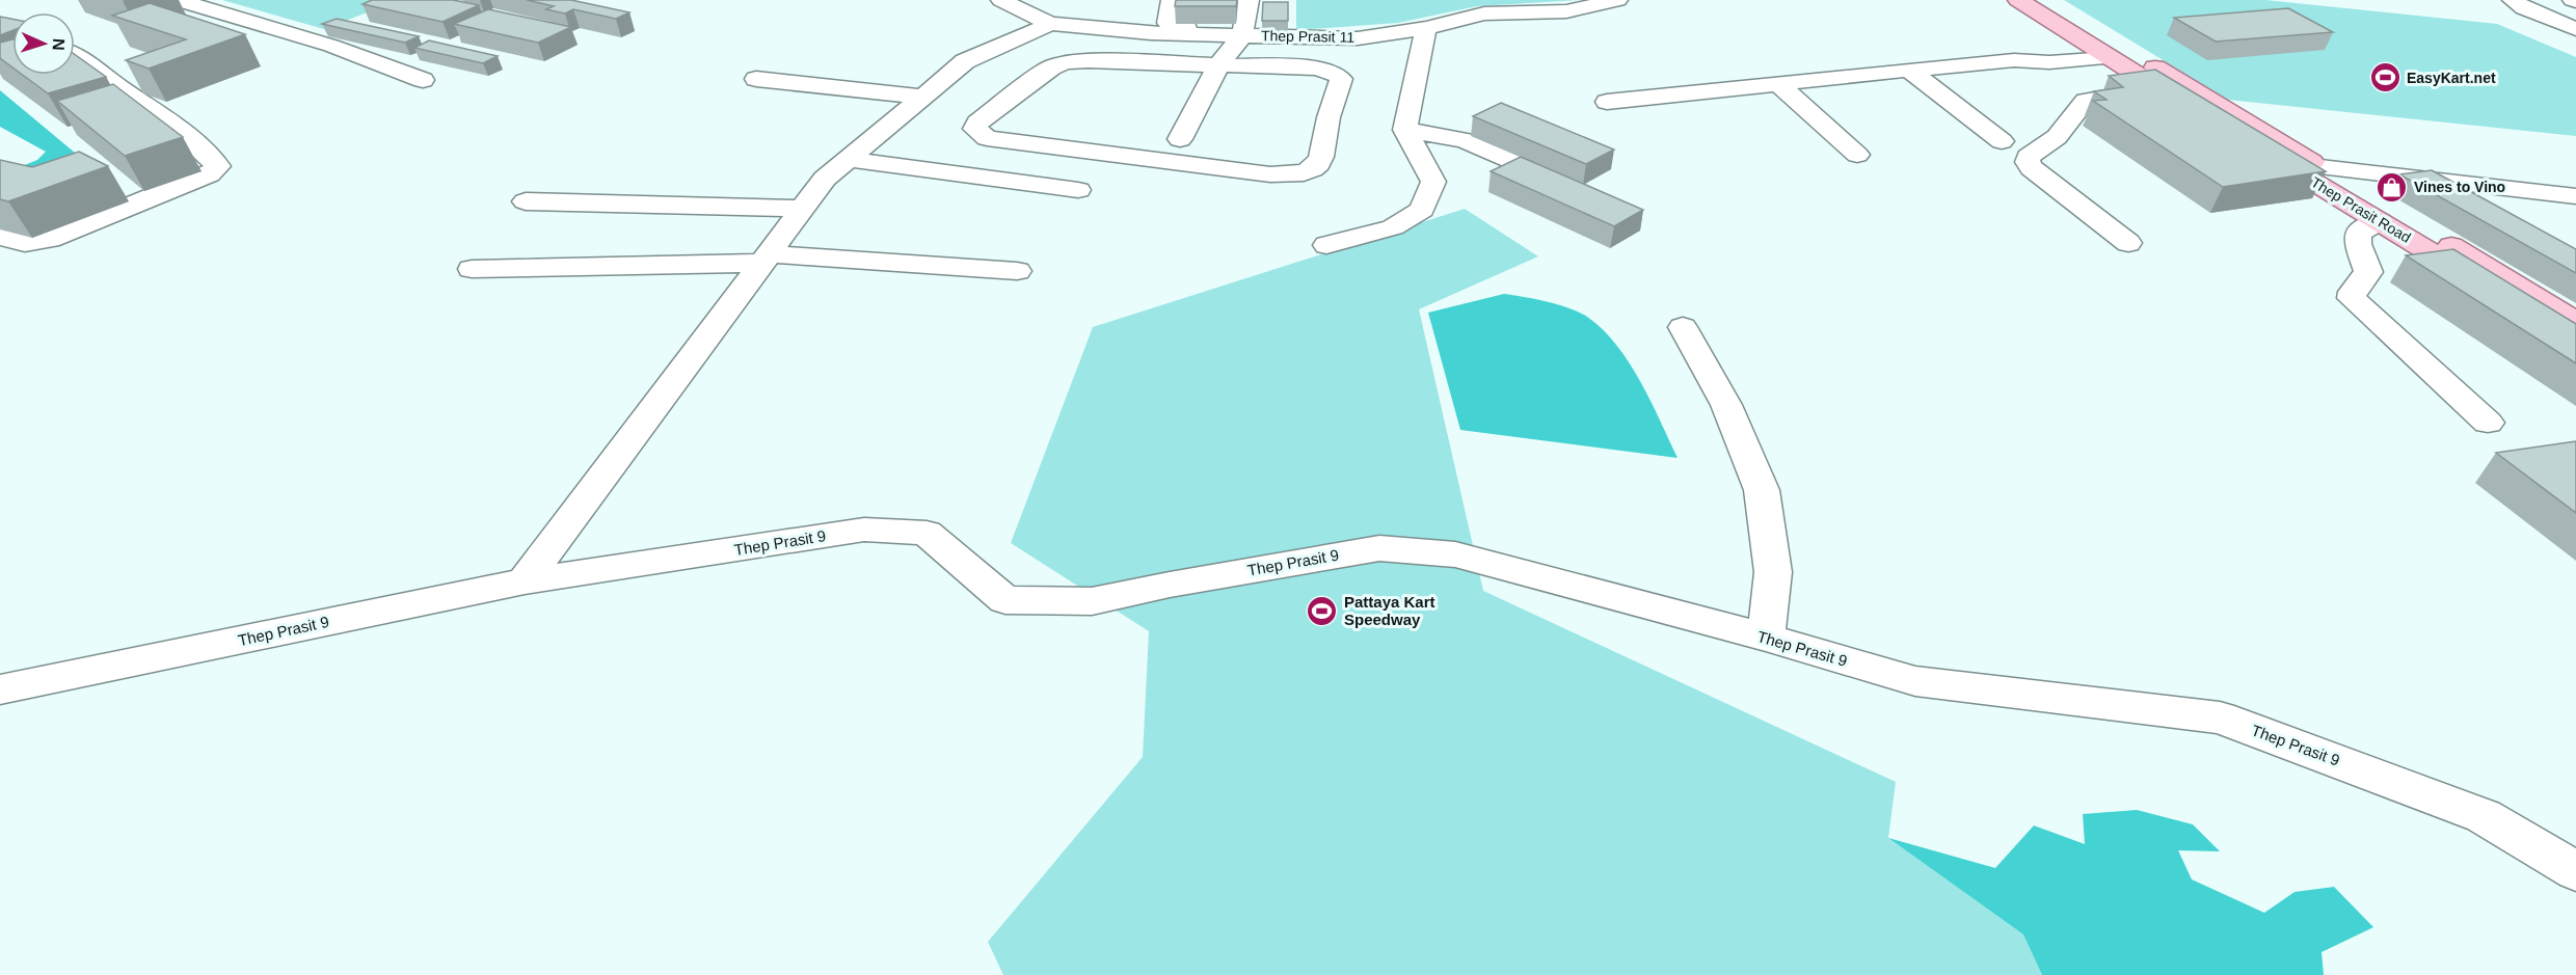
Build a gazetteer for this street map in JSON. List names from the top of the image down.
{
  "streets": {
    "main road": ["Thep Prasit Road"],
    "street": ["Thep Prasit 11", "Thep Prasit 9"]
  },
  "places": {
    "sports": ["EasyKart.net", "Pattaya Kart Speedway"],
    "shop": ["Vines to Vino"]
  },
  "north": "right"
}
